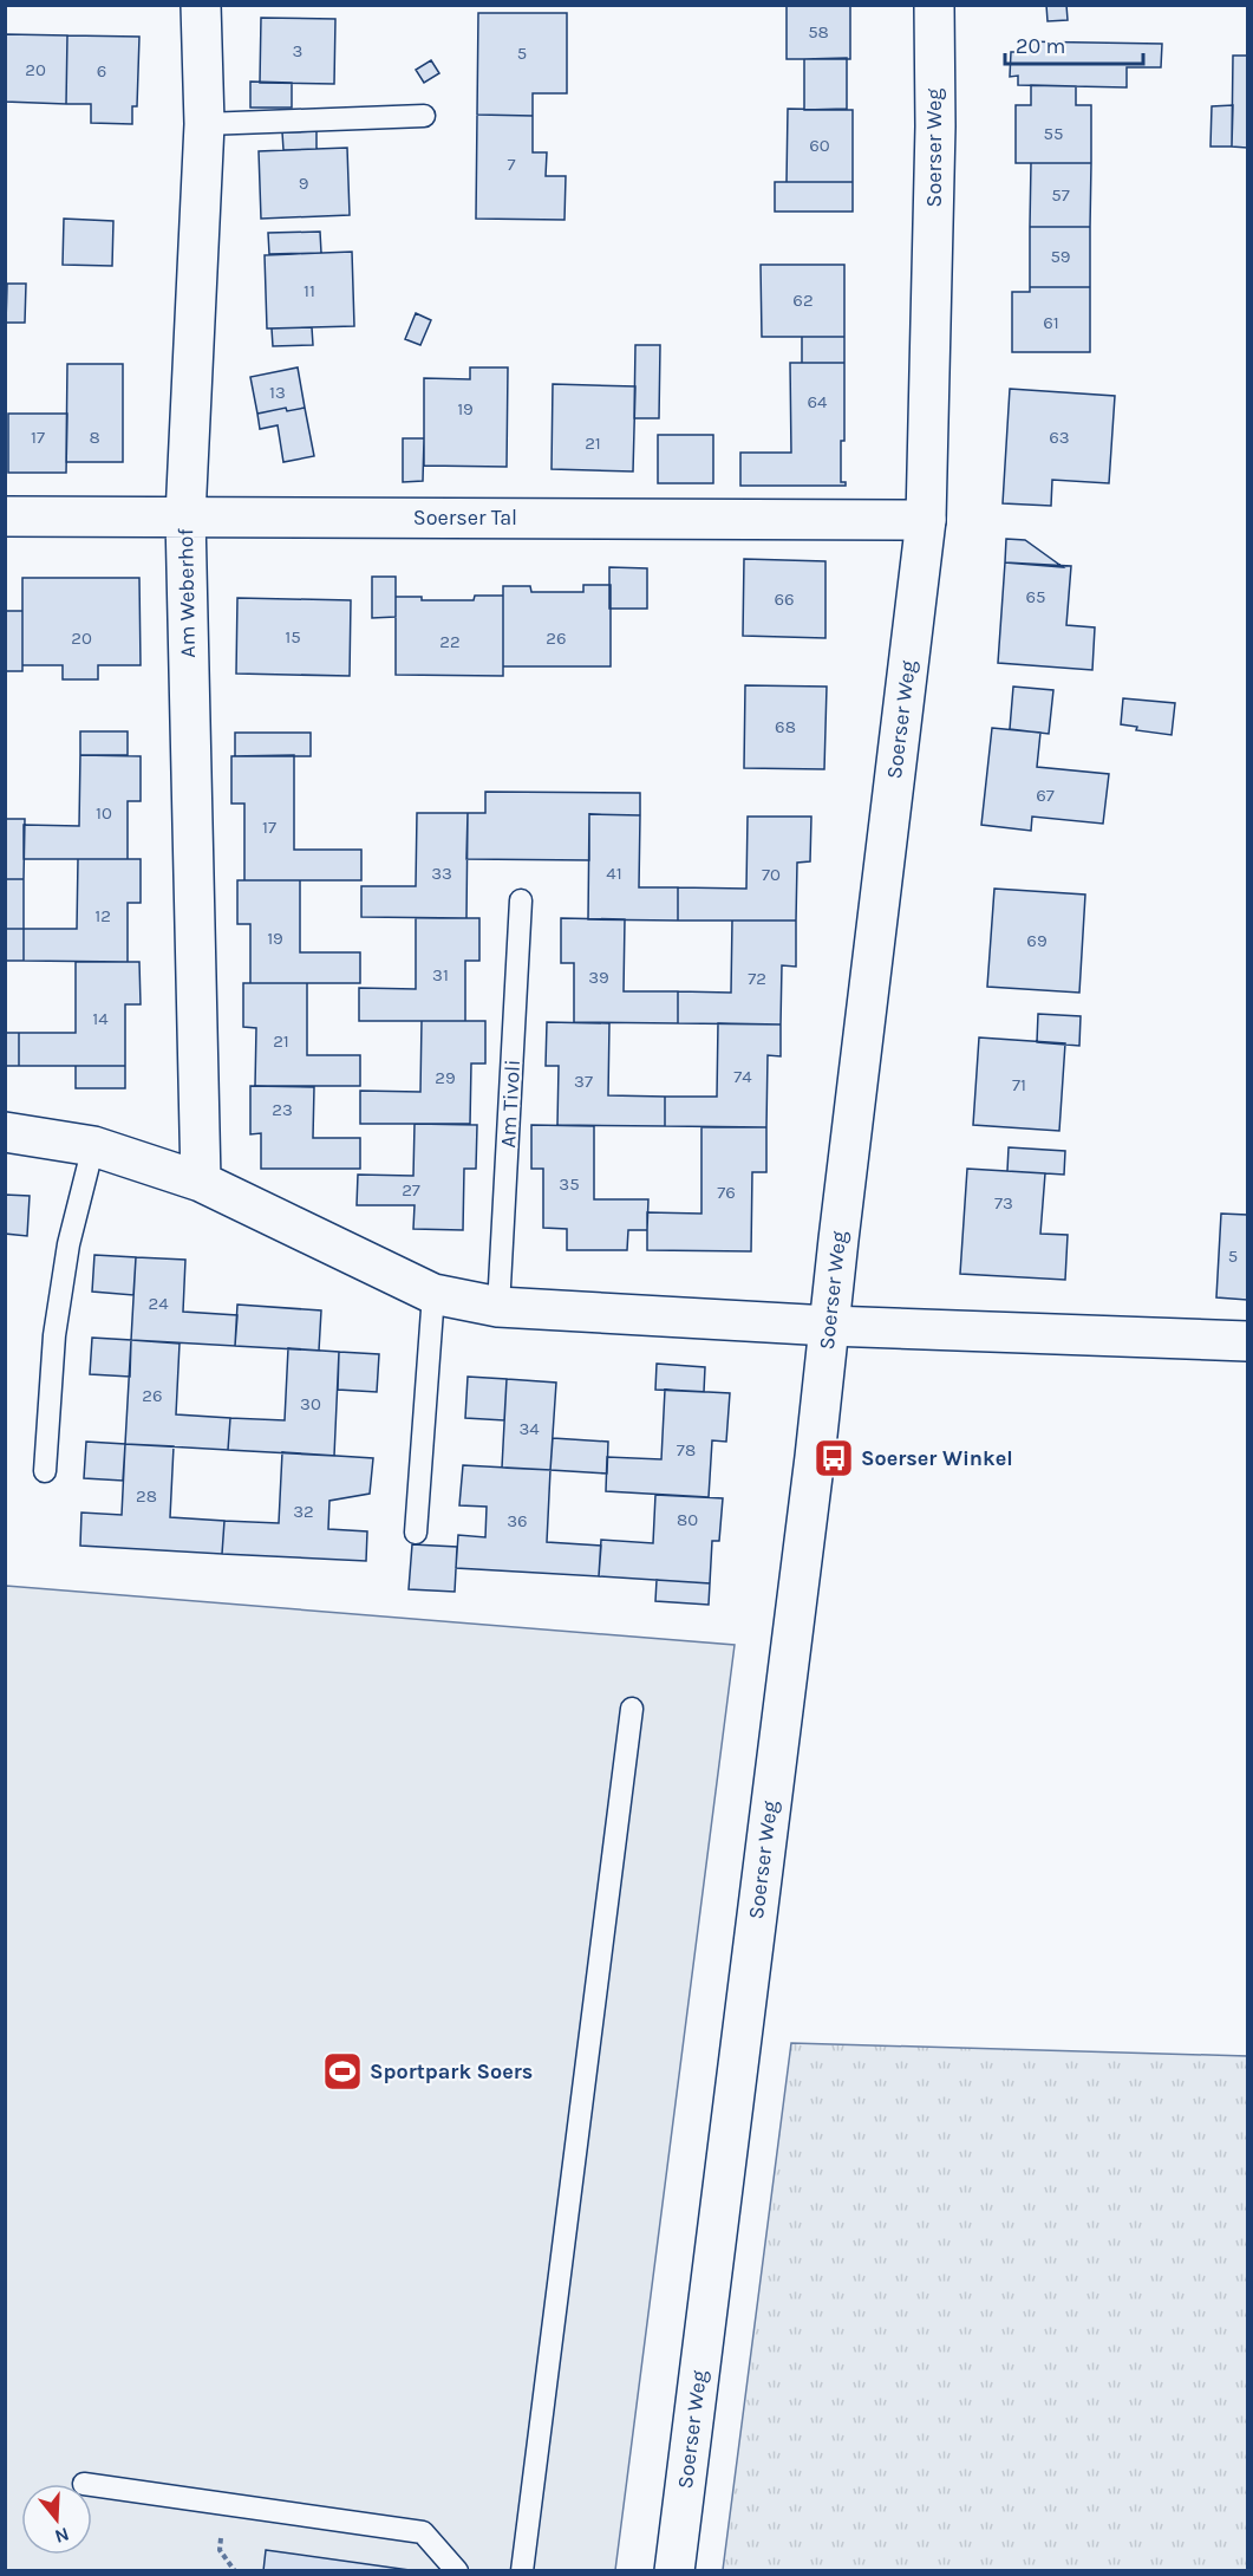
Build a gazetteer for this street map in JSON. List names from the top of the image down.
{
  "streets": {
    "street": ["Soerser Weg", "Soerser Tal", "Am Weberhof"],
    "lane": ["Am Tivoli"]
  },
  "crossings": [
    ["Soerser Weg", "Soerser Tal"],
    ["Soerser Tal", "Am Weberhof"]
  ],
  "places": {
    "bus stop": ["Soerser Winkel"],
    "sports": ["Sportpark Soers"]
  },
  "house_numbers": [
    "58",
    "3",
    "5",
    "20",
    "6",
    "55",
    "60",
    "7",
    "9",
    "57",
    "59",
    "11",
    "62",
    "61",
    "13",
    "64",
    "19",
    "17",
    "8",
    "63",
    "21",
    "65",
    "66",
    "15",
    "20",
    "26",
    "22",
    "68",
    "67",
    "10",
    "17",
    "33",
    "41",
    "70",
    "12",
    "19",
    "69",
    "31",
    "39",
    "72",
    "14",
    "21",
    "74",
    "29",
    "37",
    "71",
    "23",
    "35",
    "27",
    "76",
    "73",
    "5",
    "24",
    "26",
    "30",
    "34",
    "78",
    "28",
    "32",
    "80",
    "36"
  ],
  "scale_bar": "20 m",
  "north": "bottom"
}
